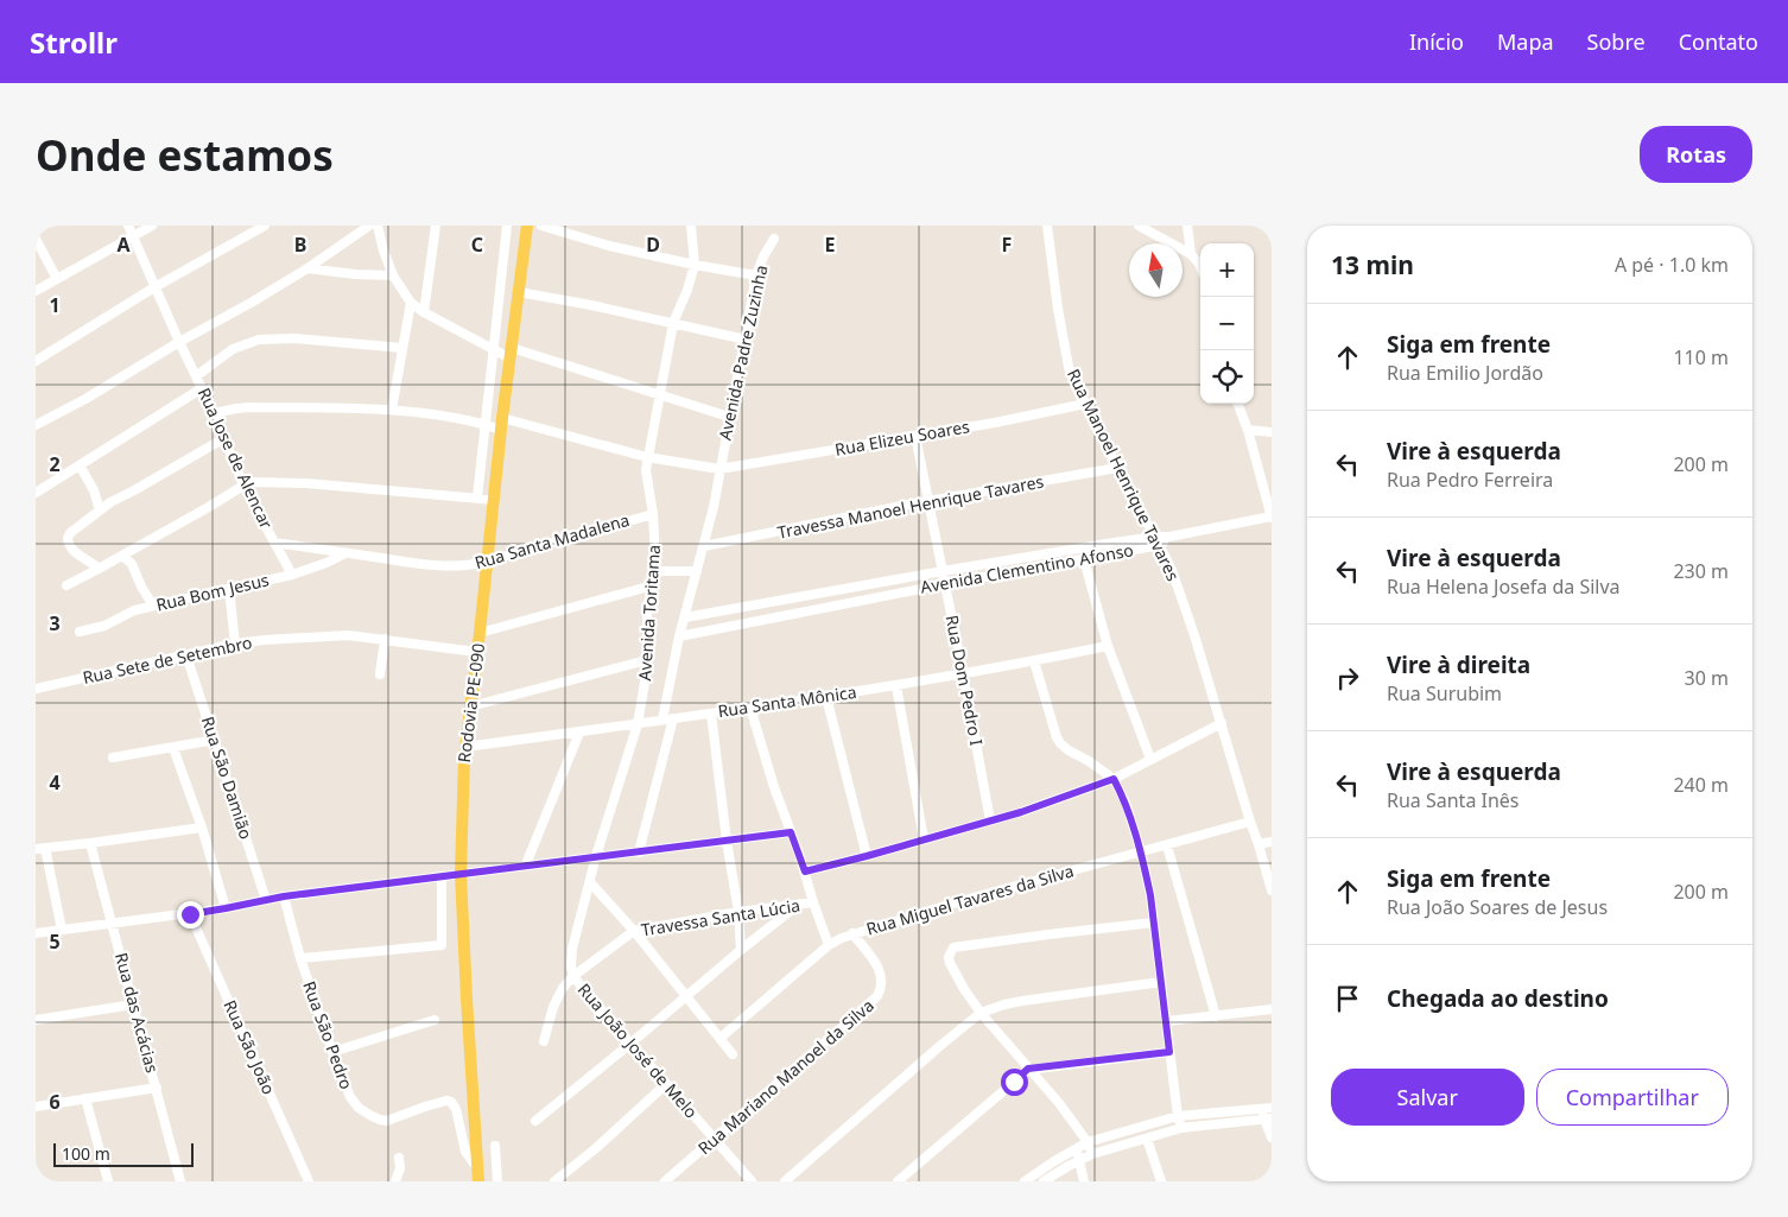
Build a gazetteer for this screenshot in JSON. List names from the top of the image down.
{
  "streets": {
    "main road": ["Rodovia PE-090"],
    "street": [
      "Avenida Padre Zuzinha",
      "Rua Elizeu Soares",
      "Rua Jose de Alencar",
      "Rua Manoel Henrique Tavares",
      "Travessa Manoel Henrique Tavares",
      "Rua Santa Madalena",
      "Avenida Clementino Afonso",
      "Rua Bom Jesus",
      "Avenida Toritama",
      "Rua Sete de Setembro",
      "Rua Dom Pedro I",
      "Rua Santa Mônica",
      "Rua São Damião",
      "Rua Miguel Tavares da Silva",
      "Travessa Santa Lúcia",
      "Rua das Acácias",
      "Rua São Pedro",
      "Rua São João",
      "Rua João José de Melo",
      "Rua Mariano Manoel da Silva"
    ]
  },
  "crossings": [
    ["Avenida Padre Zuzinha", "Rua Elizeu Soares"],
    ["Avenida Padre Zuzinha", "Avenida Toritama"],
    ["Rua Elizeu Soares", "Rua Jose de Alencar"],
    ["Rua Elizeu Soares", "Rua Manoel Henrique Tavares"],
    ["Rua Elizeu Soares", "Avenida Toritama"],
    ["Rua Elizeu Soares", "Rua Dom Pedro I"],
    ["Rua Elizeu Soares", "Rodovia PE-090"],
    ["Rua Jose de Alencar", "Rua Santa Madalena"],
    ["Rua Jose de Alencar", "Rua Bom Jesus"],
    ["Rua Manoel Henrique Tavares", "Travessa Manoel Henrique Tavares"],
    ["Rua Manoel Henrique Tavares", "Avenida Clementino Afonso"],
    ["Rua Manoel Henrique Tavares", "Rua Miguel Tavares da Silva"],
    ["Travessa Manoel Henrique Tavares", "Avenida Toritama"],
    ["Travessa Manoel Henrique Tavares", "Rua Dom Pedro I"],
    ["Rua Santa Madalena", "Rua Bom Jesus"],
    ["Rua Santa Madalena", "Avenida Toritama"],
    ["Rua Santa Madalena", "Rodovia PE-090"],
    ["Avenida Clementino Afonso", "Avenida Toritama"],
    ["Avenida Clementino Afonso", "Rua Dom Pedro I"],
    ["Avenida Toritama", "Rua Santa Mônica"],
    ["Avenida Toritama", "Rua João José de Melo"],
    ["Rua Sete de Setembro", "Rodovia PE-090"],
    ["Rua Sete de Setembro", "Rua São Damião"],
    ["Rua Dom Pedro I", "Rua Santa Mônica"],
    ["Rua Santa Mônica", "Rodovia PE-090"],
    ["Rodovia PE-090", "Rua São Pedro"],
    ["Rua Miguel Tavares da Silva", "Rua Mariano Manoel da Silva"],
    ["Travessa Santa Lúcia", "Rua João José de Melo"],
    ["Rua João José de Melo", "Rua Mariano Manoel da Silva"]
  ],
  "scale_bar": "100 m",
  "north": "top",
  "page": {
    "header": "Strollr",
    "nav": [
      "Início",
      "Mapa",
      "Sobre",
      "Contato"
    ],
    "buttons": [
      "Rotas",
      ["Salvar", "Compartilhar"]
    ],
    "title": "Onde estamos",
    "heading": ["13 min", "A pé · 1.0 km"],
    "map_buttons": ["+", "−"],
    "list": [
      ["Siga em frente", "Rua Emilio Jordão", "110 m"],
      ["Vire à esquerda", "Rua Pedro Ferreira", "200 m"],
      ["Vire à esquerda", "Rua Helena Josefa da Silva", "230 m"],
      ["Vire à direita", "Rua Surubim", "30 m"],
      ["Vire à esquerda", "Rua Santa Inês", "240 m"],
      ["Siga em frente", "Rua João Soares de Jesus", "200 m"],
      "Chegada ao destino"
    ],
    "scale": "100 m"
  },
  "grid": {
    "columns": [
      "A",
      "B",
      "C",
      "D",
      "E",
      "F"
    ],
    "rows": [
      "1",
      "2",
      "3",
      "4",
      "5",
      "6"
    ]
  }
}
